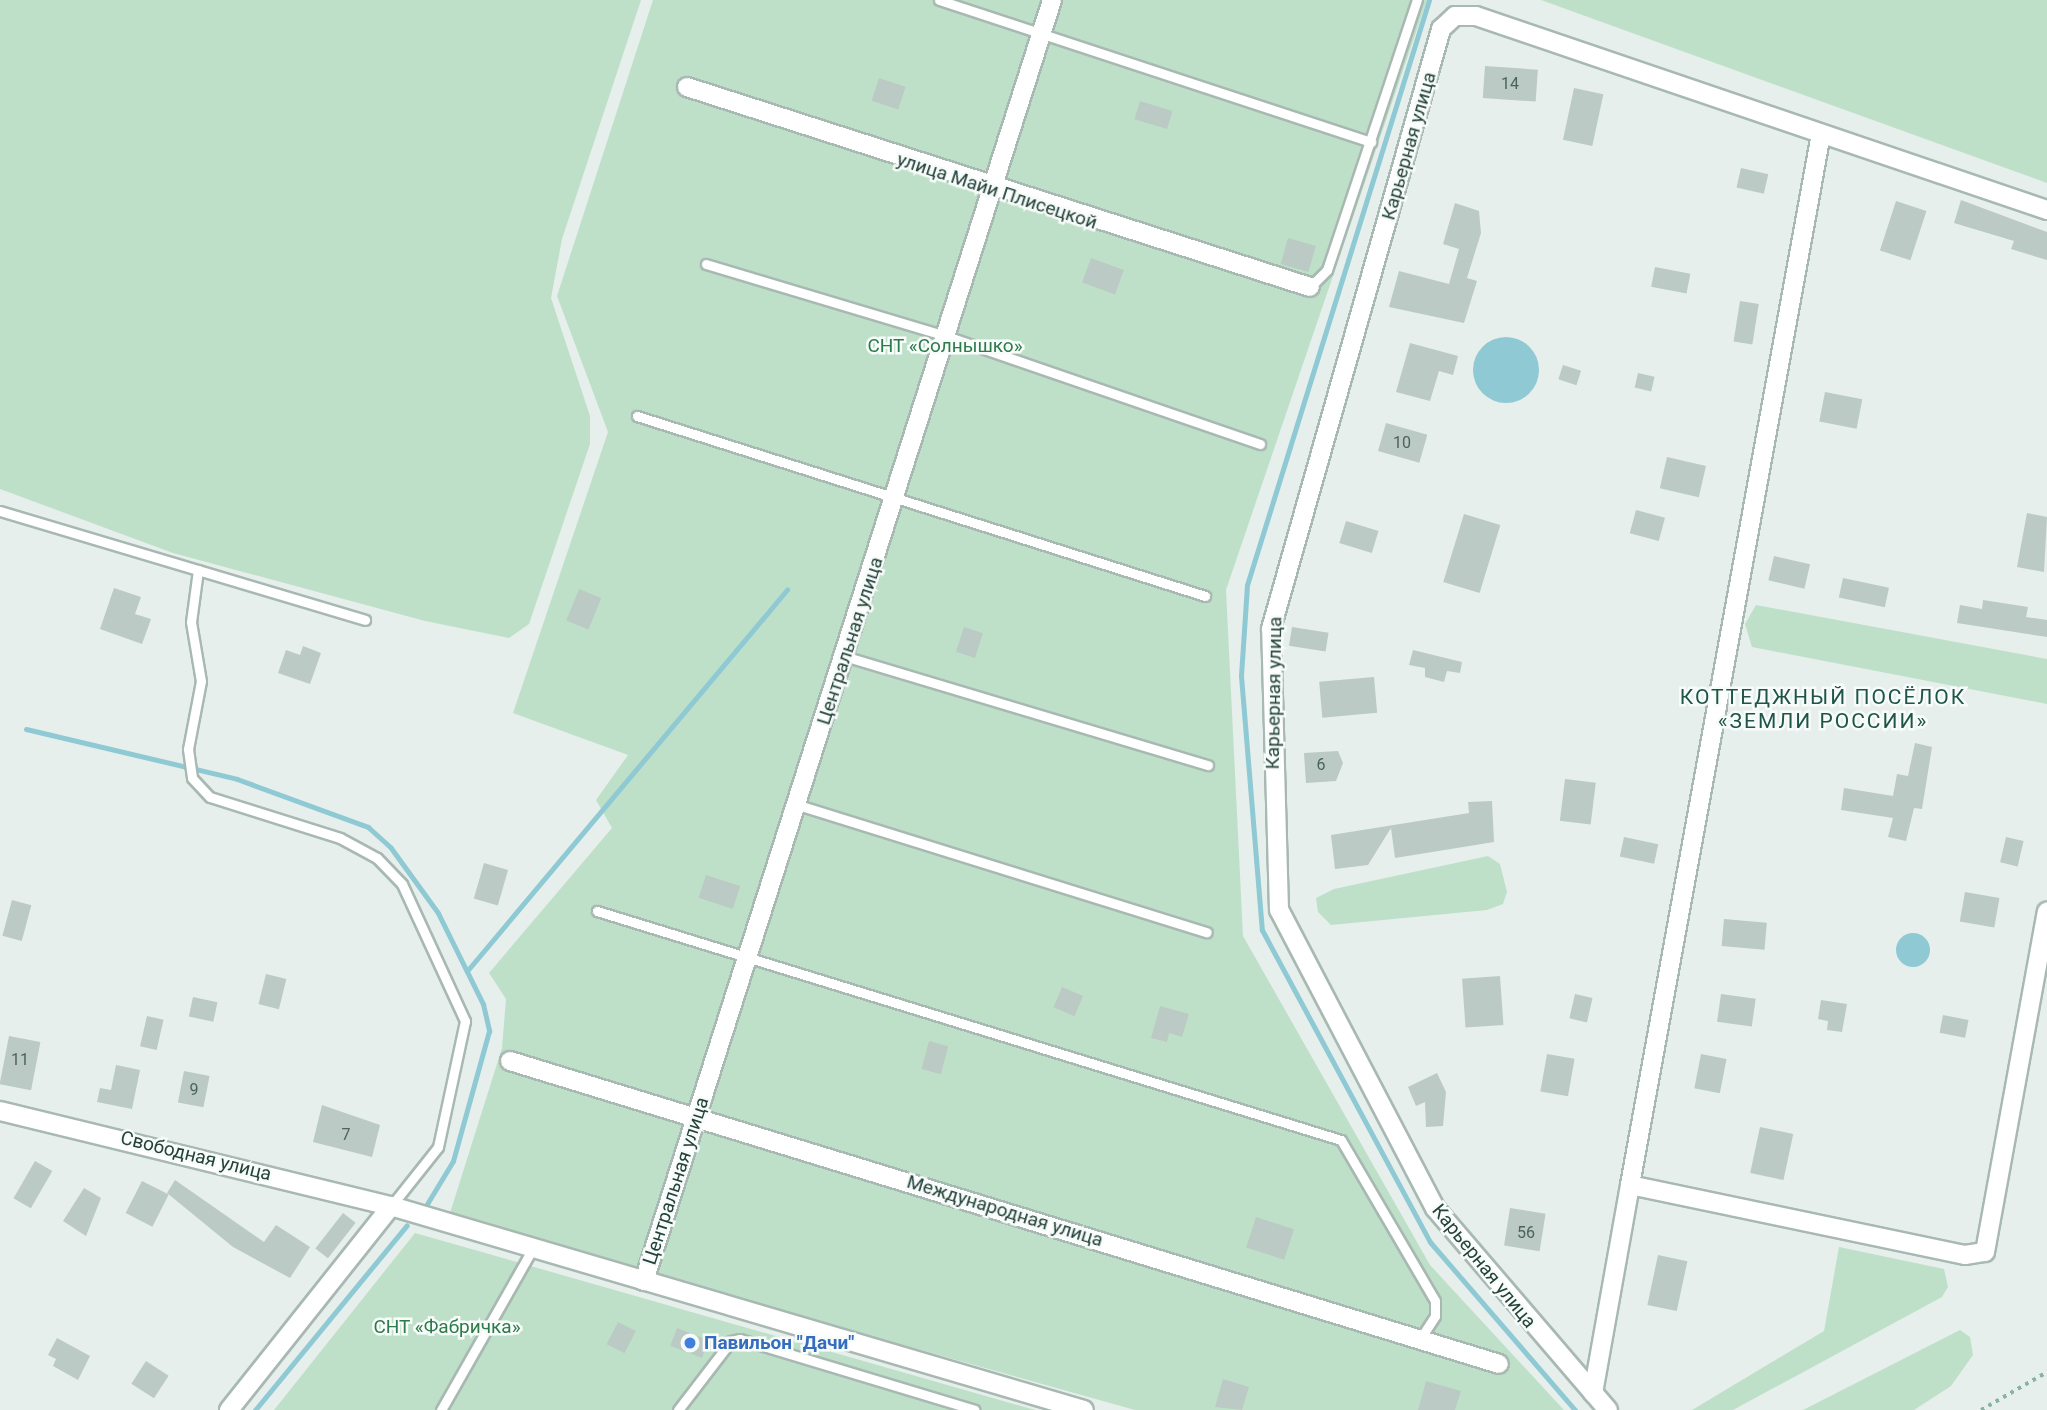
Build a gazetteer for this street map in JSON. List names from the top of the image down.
{
  "streets": {
    "street": [
      "Карьерная улица",
      "улица Майи Плисецкой",
      "Центральная улица",
      "Свободная улица",
      "Международная улица"
    ]
  },
  "crossings": [
    ["улица Майи Плисецкой", "Центральная улица"],
    ["Центральная улица", "Свободная улица"],
    ["Центральная улица", "Международная улица"]
  ],
  "districts": ["КОТТЕДЖНЫЙ ПОСЁЛОК «ЗЕМЛИ РОССИИ»"],
  "parks": ["СНТ «Солнышко»", "СНТ «Фабричка»"],
  "places": ["Павильон \"Дачи\""],
  "house_numbers": [
    "14",
    "10",
    "6",
    "11",
    "9",
    "7",
    "56"
  ]
}
